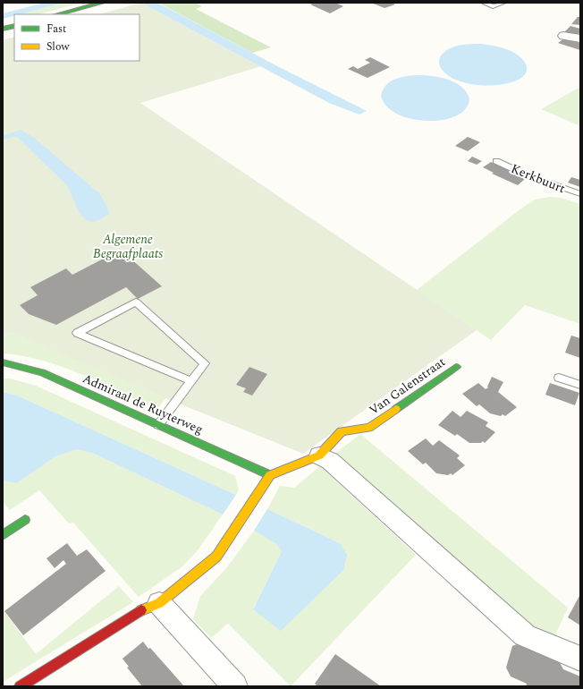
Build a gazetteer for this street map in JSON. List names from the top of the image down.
{
  "streets": {
    "street": ["Van Galenstraat", "Admiraal de Ruyterweg"],
    "lane": ["Kerkbuurt"]
  },
  "parks": ["Algemene Begraafplaats"],
  "legend": ["Fast", "Slow"]
}
